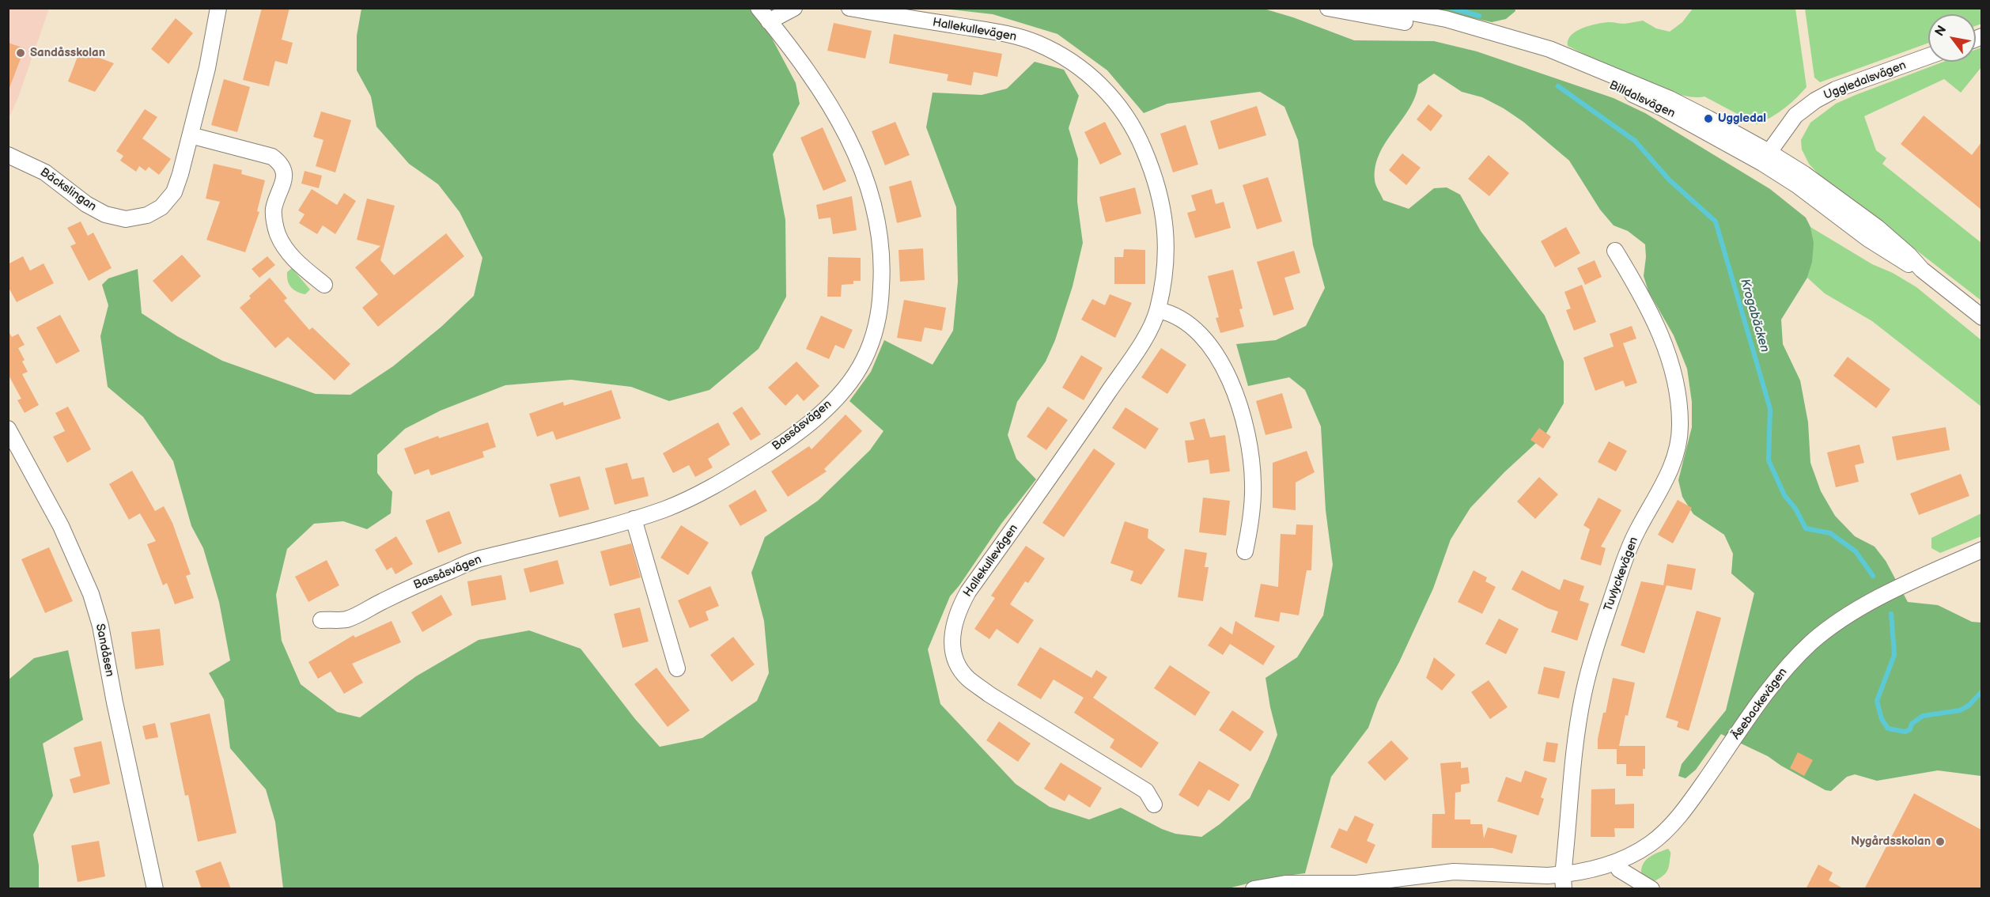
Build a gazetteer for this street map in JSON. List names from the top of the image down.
{
  "streets": {
    "street": [
      "Hallekullevägen",
      "Uggledalsvägen",
      "Billdalsvägen",
      "Bäckslingan",
      "Bassåsvägen",
      "Tuvlyckevägen",
      "Sandåsen",
      "Äsebackevägen"
    ]
  },
  "crossings": [
    ["Uggledalsvägen", "Billdalsvägen"],
    ["Tuvlyckevägen", "Äsebackevägen"]
  ],
  "water": ["Krogabäcken"],
  "places": ["Sandåsskolan", "Uggledal", "Nygårdsskolan"],
  "north": "top left"
}
